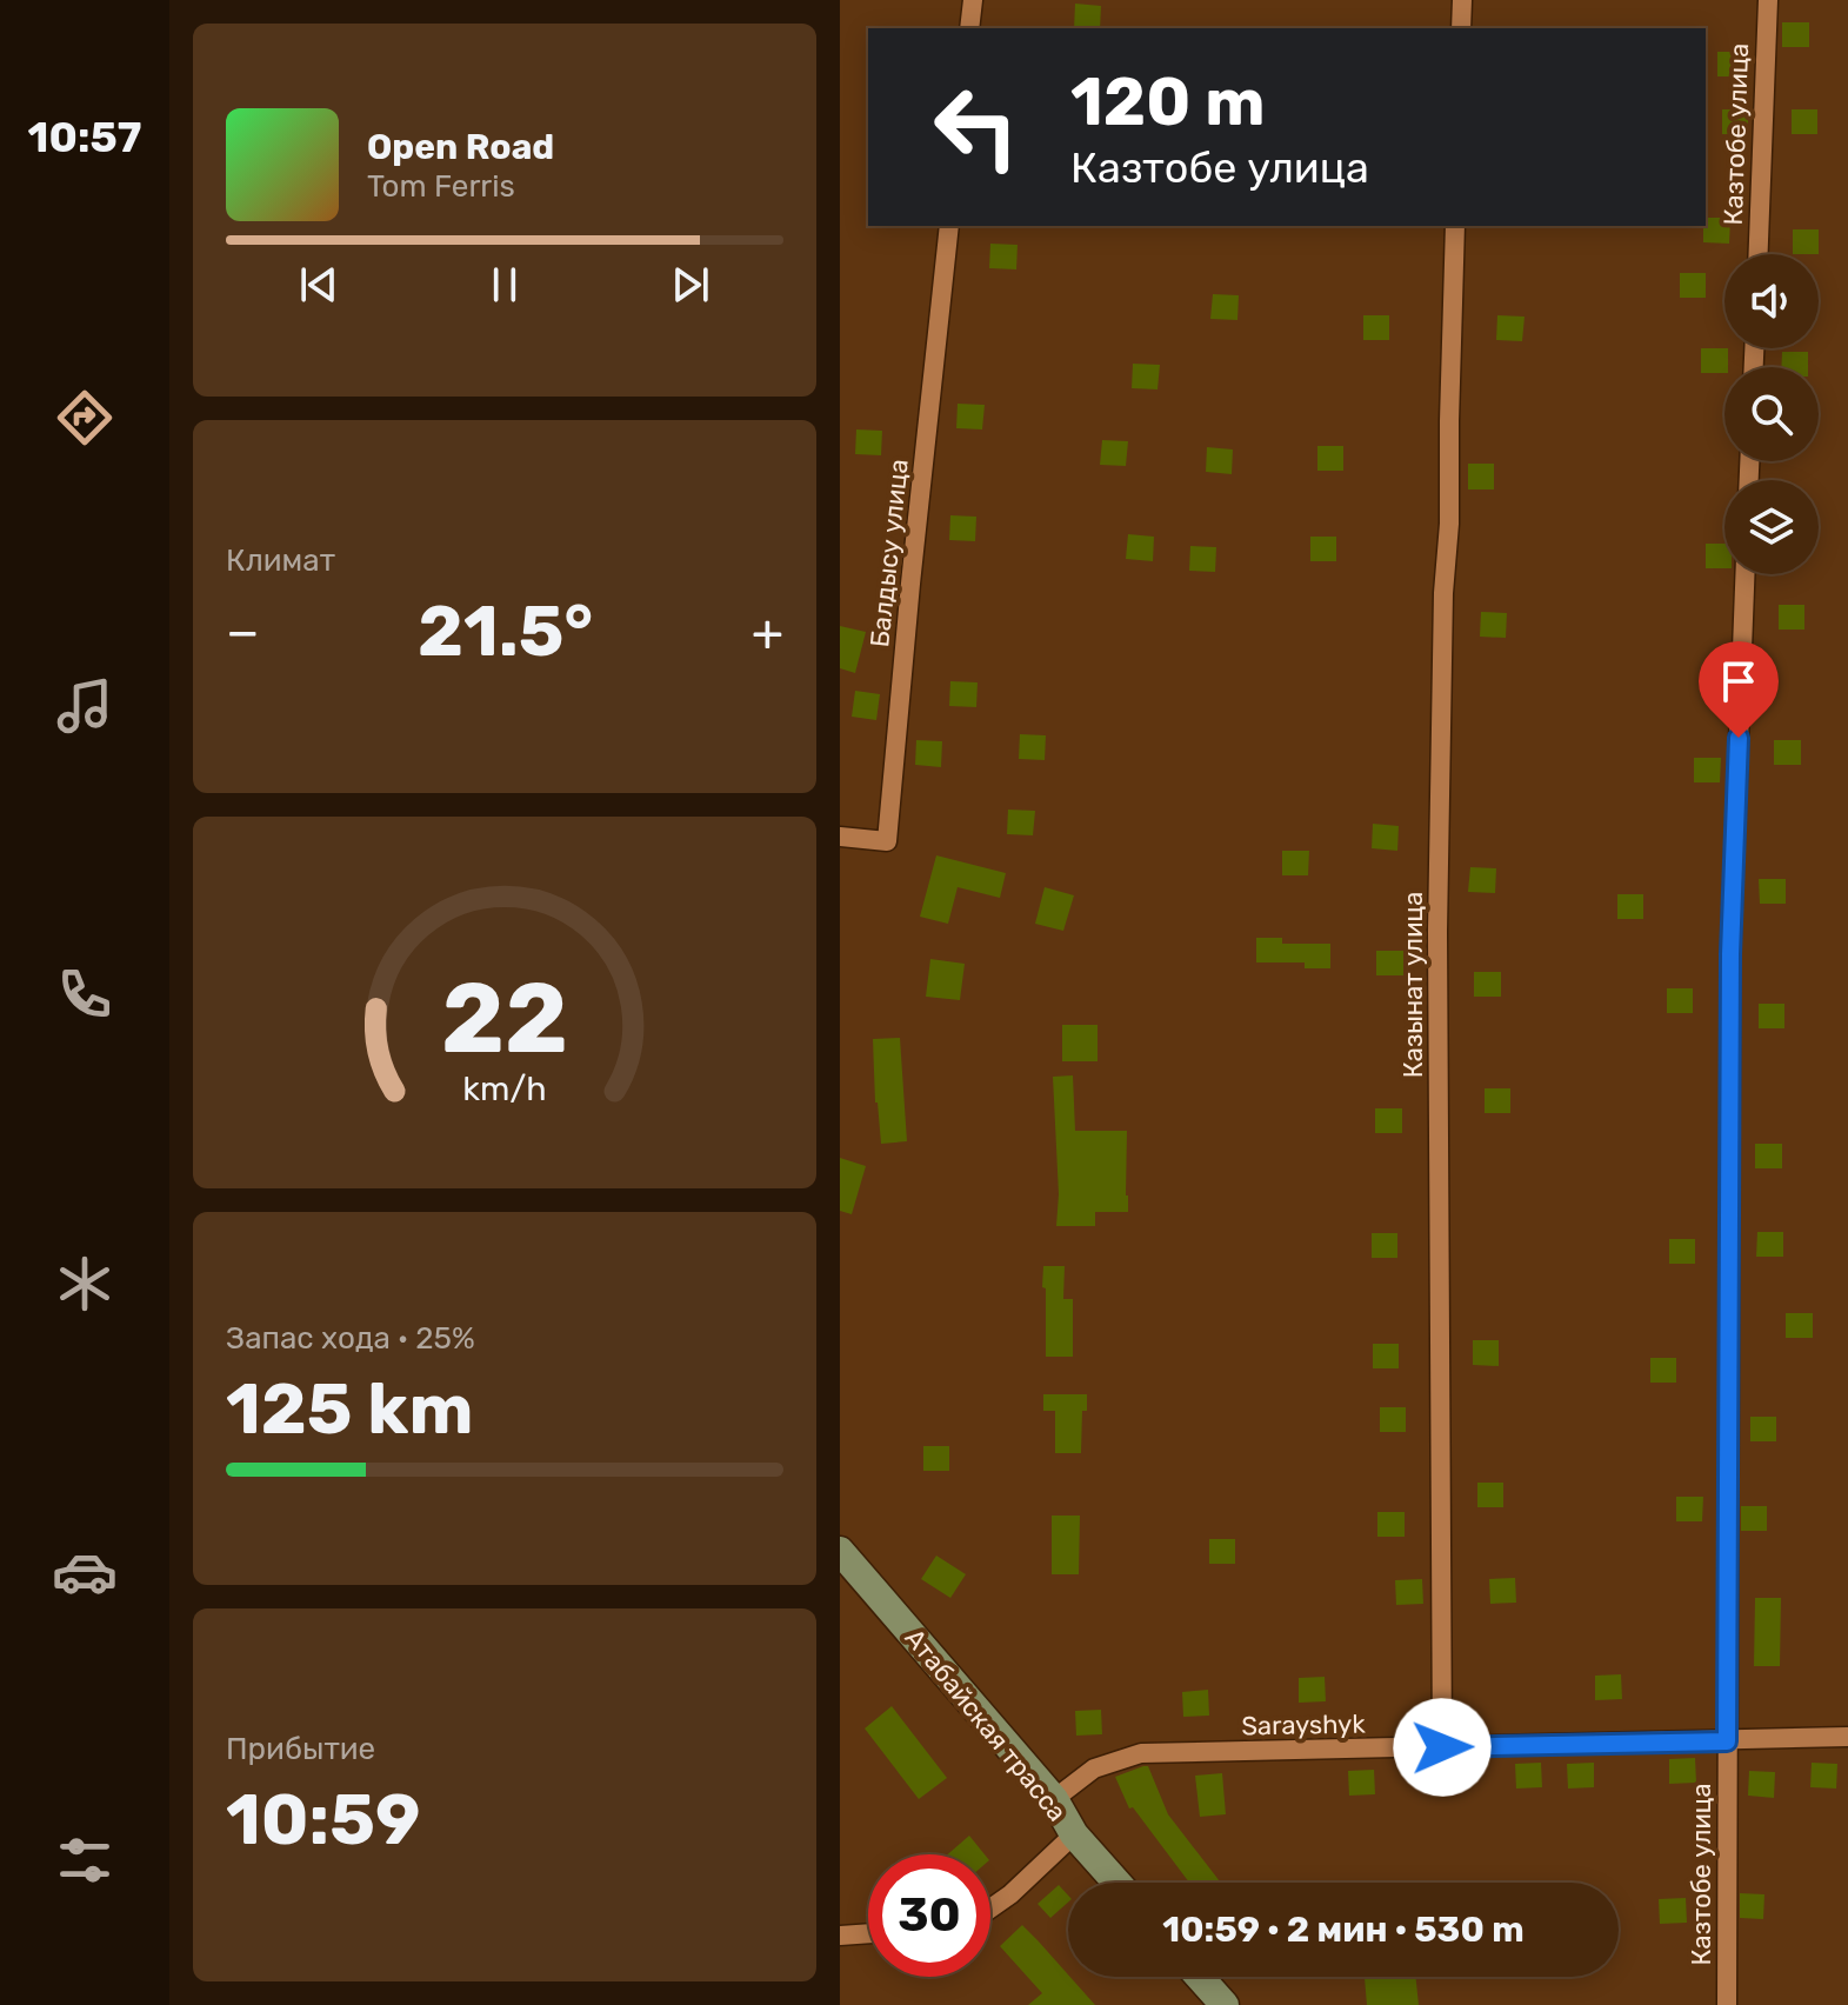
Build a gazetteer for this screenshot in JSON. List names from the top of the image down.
{
  "streets": {
    "main road": ["Атабайская трасса"],
    "street": [
      "Казтобе улица",
      "Балдысу улица",
      "Казынат улица",
      "Sarayshyk"
    ]
  },
  "crossings": [
    ["Казтобе улица", "Sarayshyk"],
    ["Казынат улица", "Sarayshyk"],
    ["Атабайская трасса", "Sarayshyk"]
  ],
  "page": {
    "tabs": "10:57",
    "turn": ["120 m", "Казтобе улица"],
    "song": ["Open Road", "Tom Ferris"],
    "tile": [
      "Климат",
      ["Запас хода · 25%", "125 km"],
      ["Прибытие", "10:59"]
    ],
    "heat": ["−", "21.5°", "+"],
    "limit": "30",
    "trip": "10:59 · 2 мин · 530 m",
    "gauge": ["22", "km/h"]
  }
}
